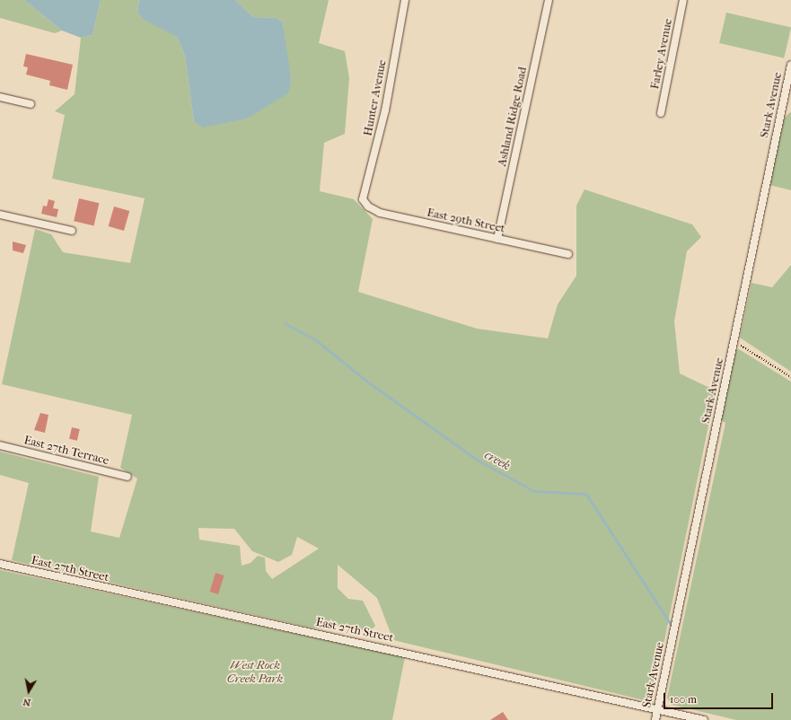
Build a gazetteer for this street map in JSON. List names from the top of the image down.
{
  "streets": {
    "street": [
      "Farley Avenue",
      "Hunter Avenue",
      "Stark Avenue",
      "Ashland Ridge Road",
      "East 29th Street",
      "East 27th Terrace",
      "East 27th Street"
    ]
  },
  "crossings": [
    ["Hunter Avenue", "East 29th Street"],
    ["Stark Avenue", "East 27th Street"],
    ["Ashland Ridge Road", "East 29th Street"]
  ],
  "water": ["creek"],
  "parks": ["West Rock Creek Park"],
  "scale_bar": "100 m",
  "north": "bottom"
}
